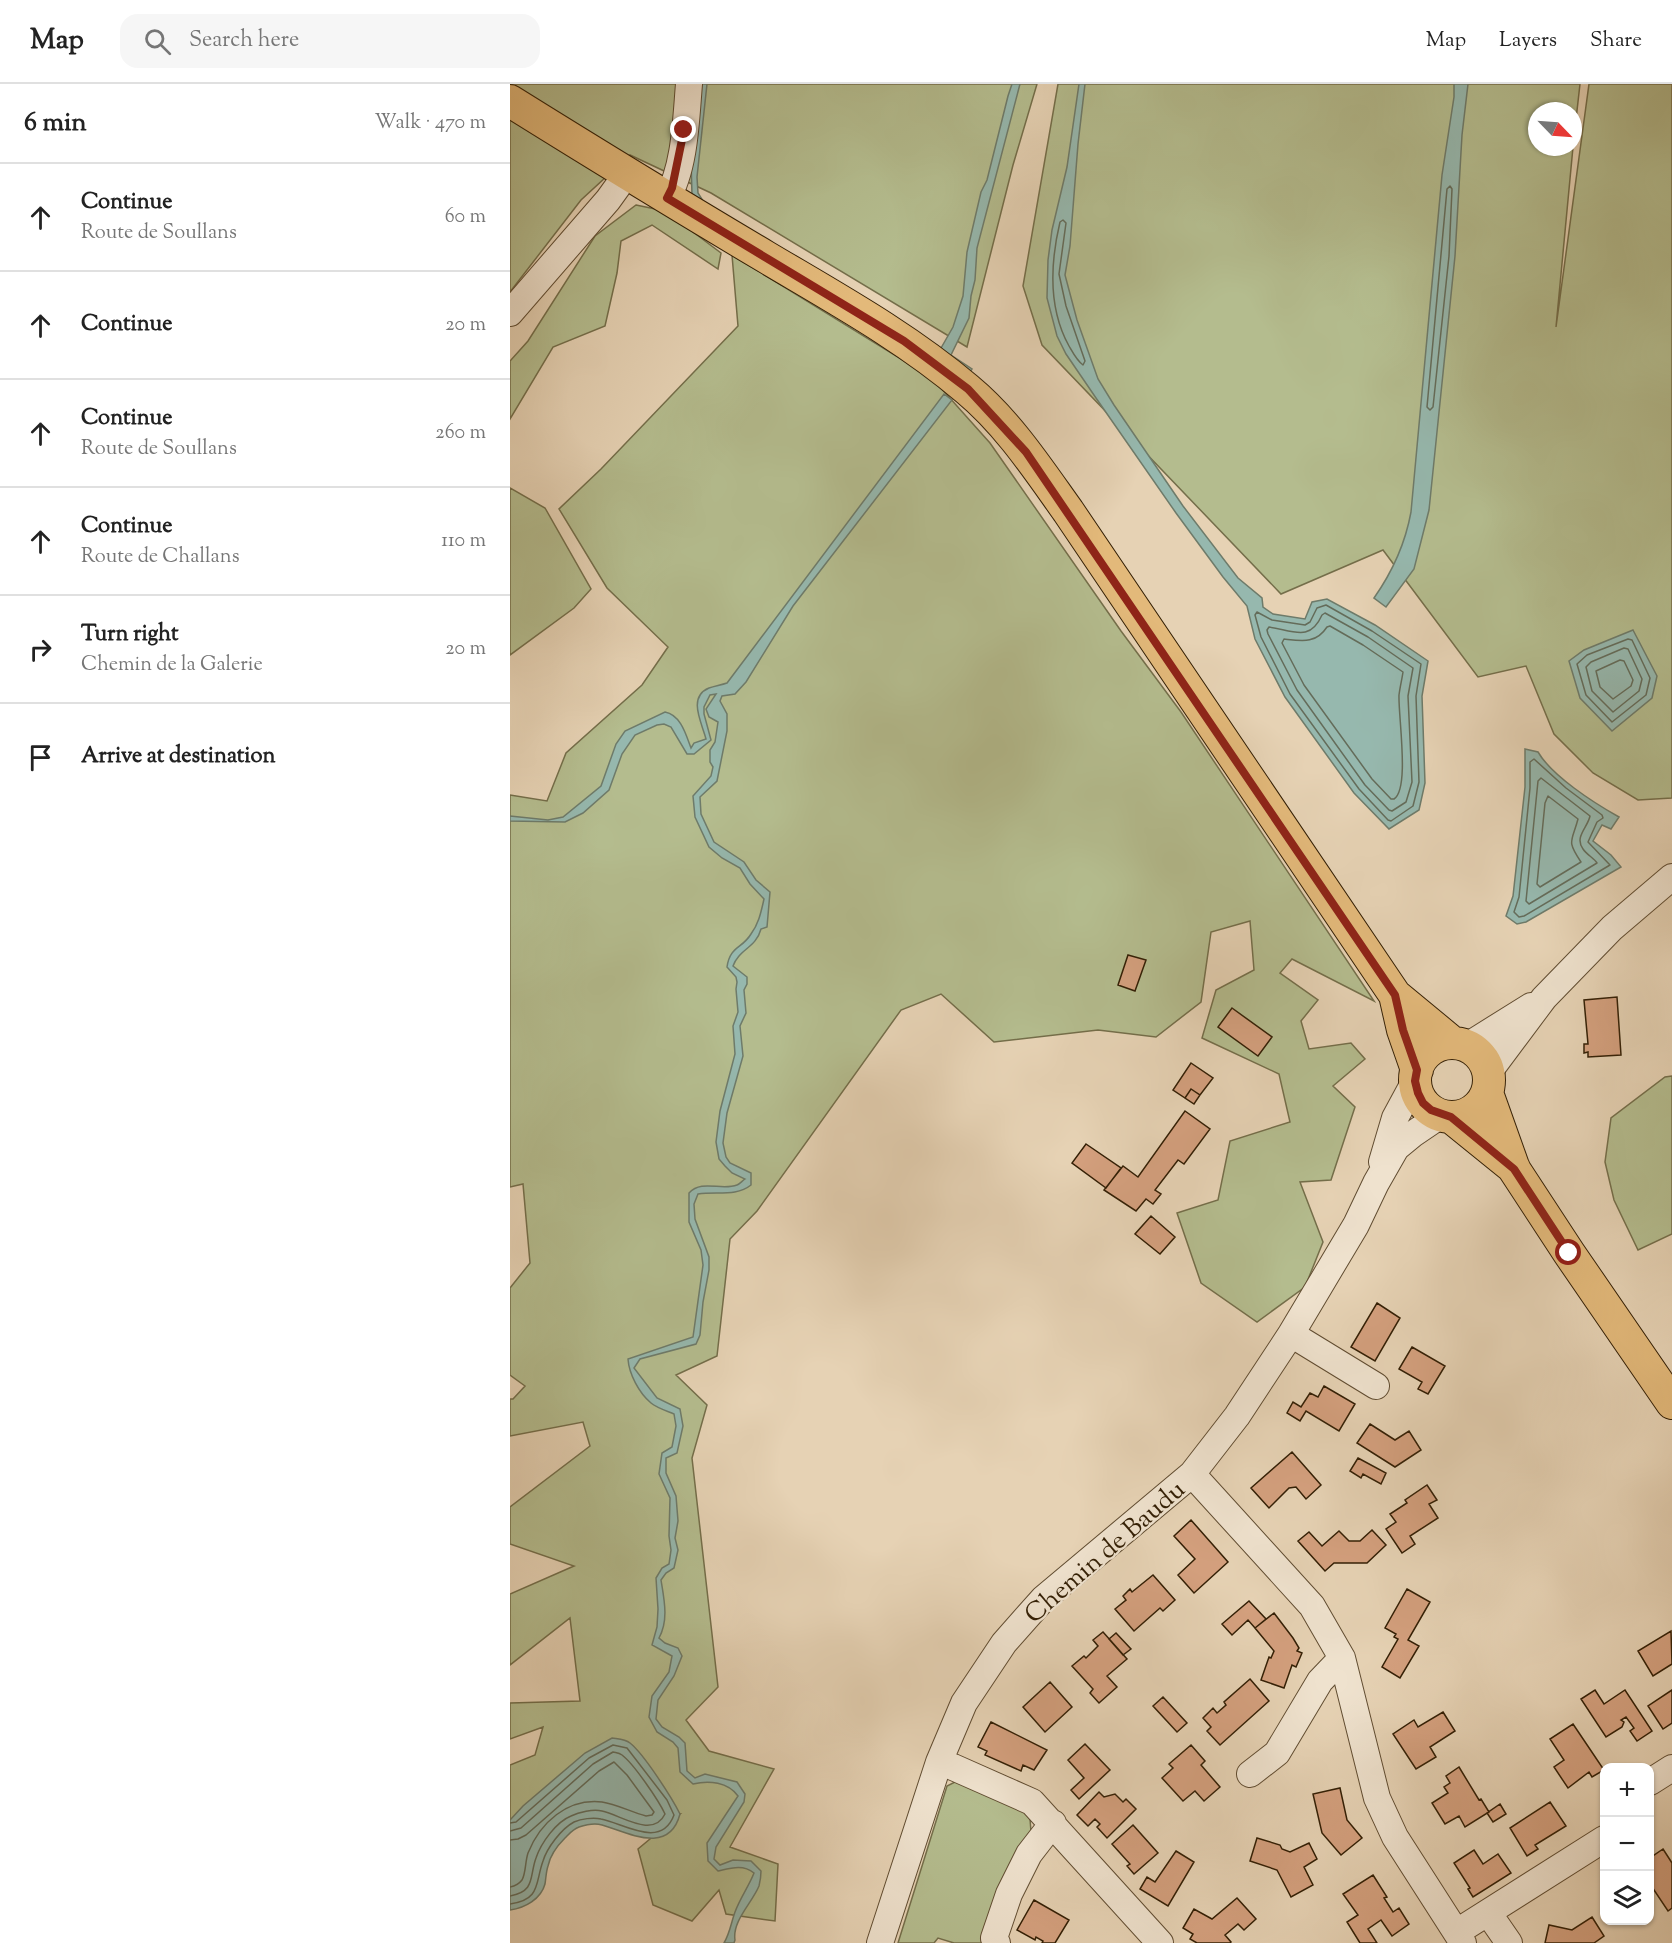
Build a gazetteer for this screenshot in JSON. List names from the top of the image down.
{
  "streets": {
    "street": ["Chemin de Baudu"]
  },
  "north": "bottom right",
  "page": {
    "header": "Map",
    "search": "Search here",
    "nav": ["Map", "Layers", "Share"],
    "heading": ["6 min", "Walk · 470 m"],
    "list": [
      ["Continue", "Route de Soullans", "60 m"],
      ["Continue", "20 m"],
      ["Continue", "Route de Soullans", "260 m"],
      ["Continue", "Route de Challans", "110 m"],
      ["Turn right", "Chemin de la Galerie", "20 m"],
      "Arrive at destination"
    ],
    "map_buttons": ["+", "−"]
  }
}
